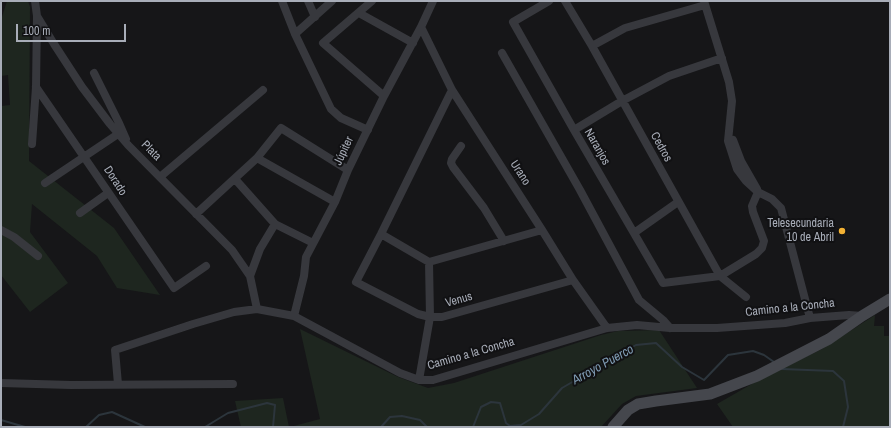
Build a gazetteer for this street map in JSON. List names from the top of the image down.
{
  "streets": {
    "street": [
      "Naranjos",
      "Cedros",
      "Plata",
      "Júpiter",
      "Urano",
      "Dorado",
      "Venus",
      "Camino a la Concha"
    ]
  },
  "crossings": [
    ["Naranjos", "Cedros"],
    ["Plata", "Camino a la Concha"],
    ["Júpiter", "Urano"],
    ["Júpiter", "Camino a la Concha"],
    ["Urano", "Venus"],
    ["Urano", "Camino a la Concha"]
  ],
  "water": ["Arroyo Puerco"],
  "places": ["Telesecundaria 10 de Abril"],
  "scale_bar": "100 m"
}
